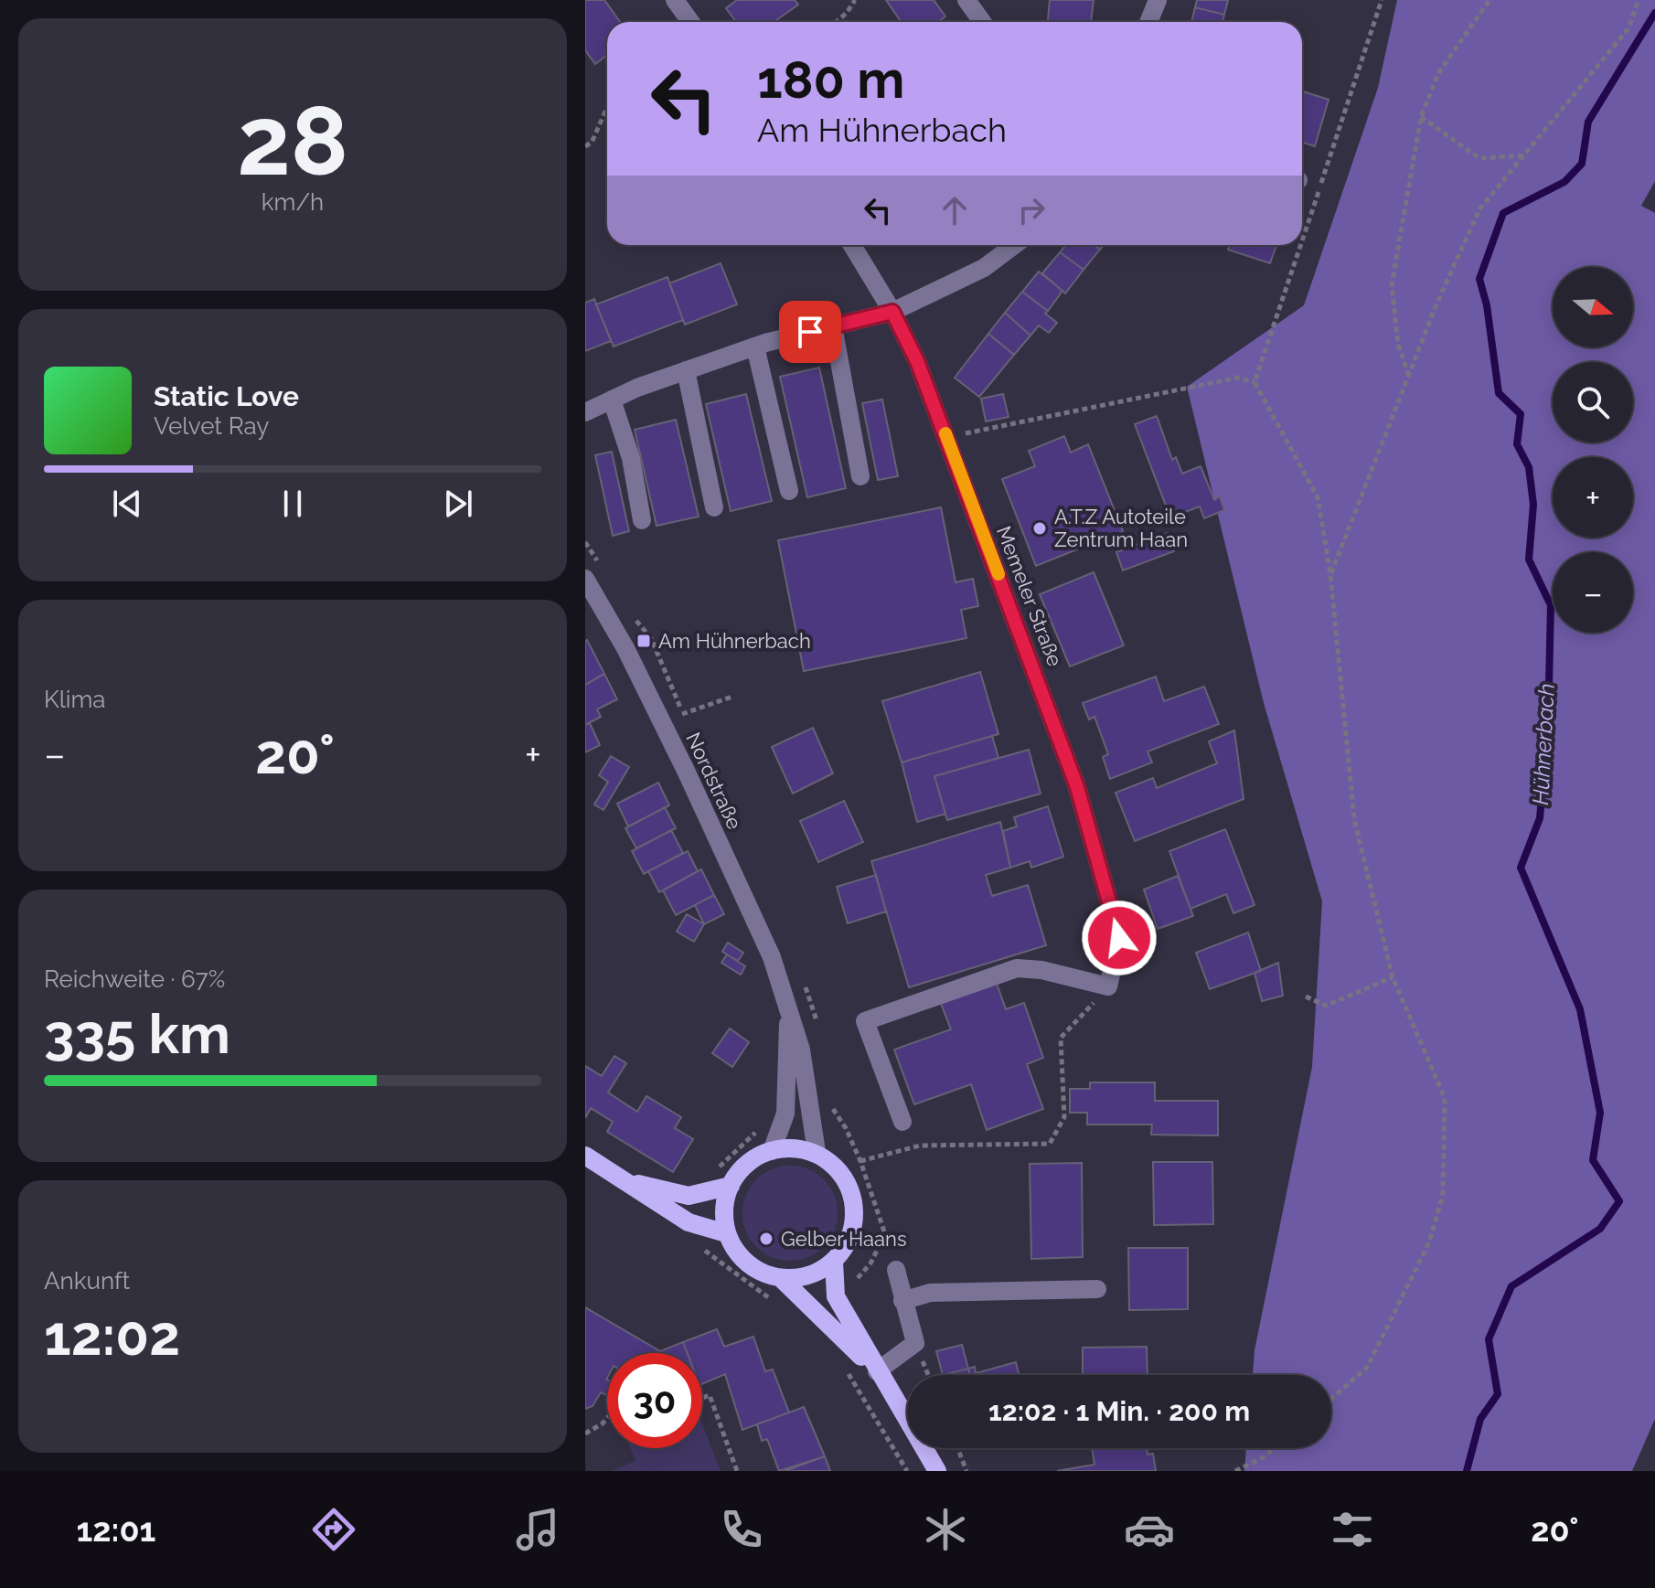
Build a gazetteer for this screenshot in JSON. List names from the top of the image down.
{
  "streets": {
    "street": ["Memeler Straße", "Nordstraße"]
  },
  "water": ["Hühnerbach"],
  "places": {
    "other": ["A.T.Z Autoteile Zentrum Haan", "Gelber Haans"],
    "transit": ["Am Hühnerbach"]
  },
  "north": "right",
  "page": {
    "tile": [
      ["28", "km/h"],
      "Klima",
      ["Reichweite · 67%", "335 km"],
      ["Ankunft", "12:02"]
    ],
    "turn": ["180 m", "Am Hühnerbach"],
    "map_buttons": ["+", "−"],
    "song": ["Static Love", "Velvet Ray"],
    "heat": ["−", "20°", "+"],
    "limit": "30",
    "trip": "12:02 · 1 Min. · 200 m",
    "tabs": ["12:01", "20°"]
  }
}
